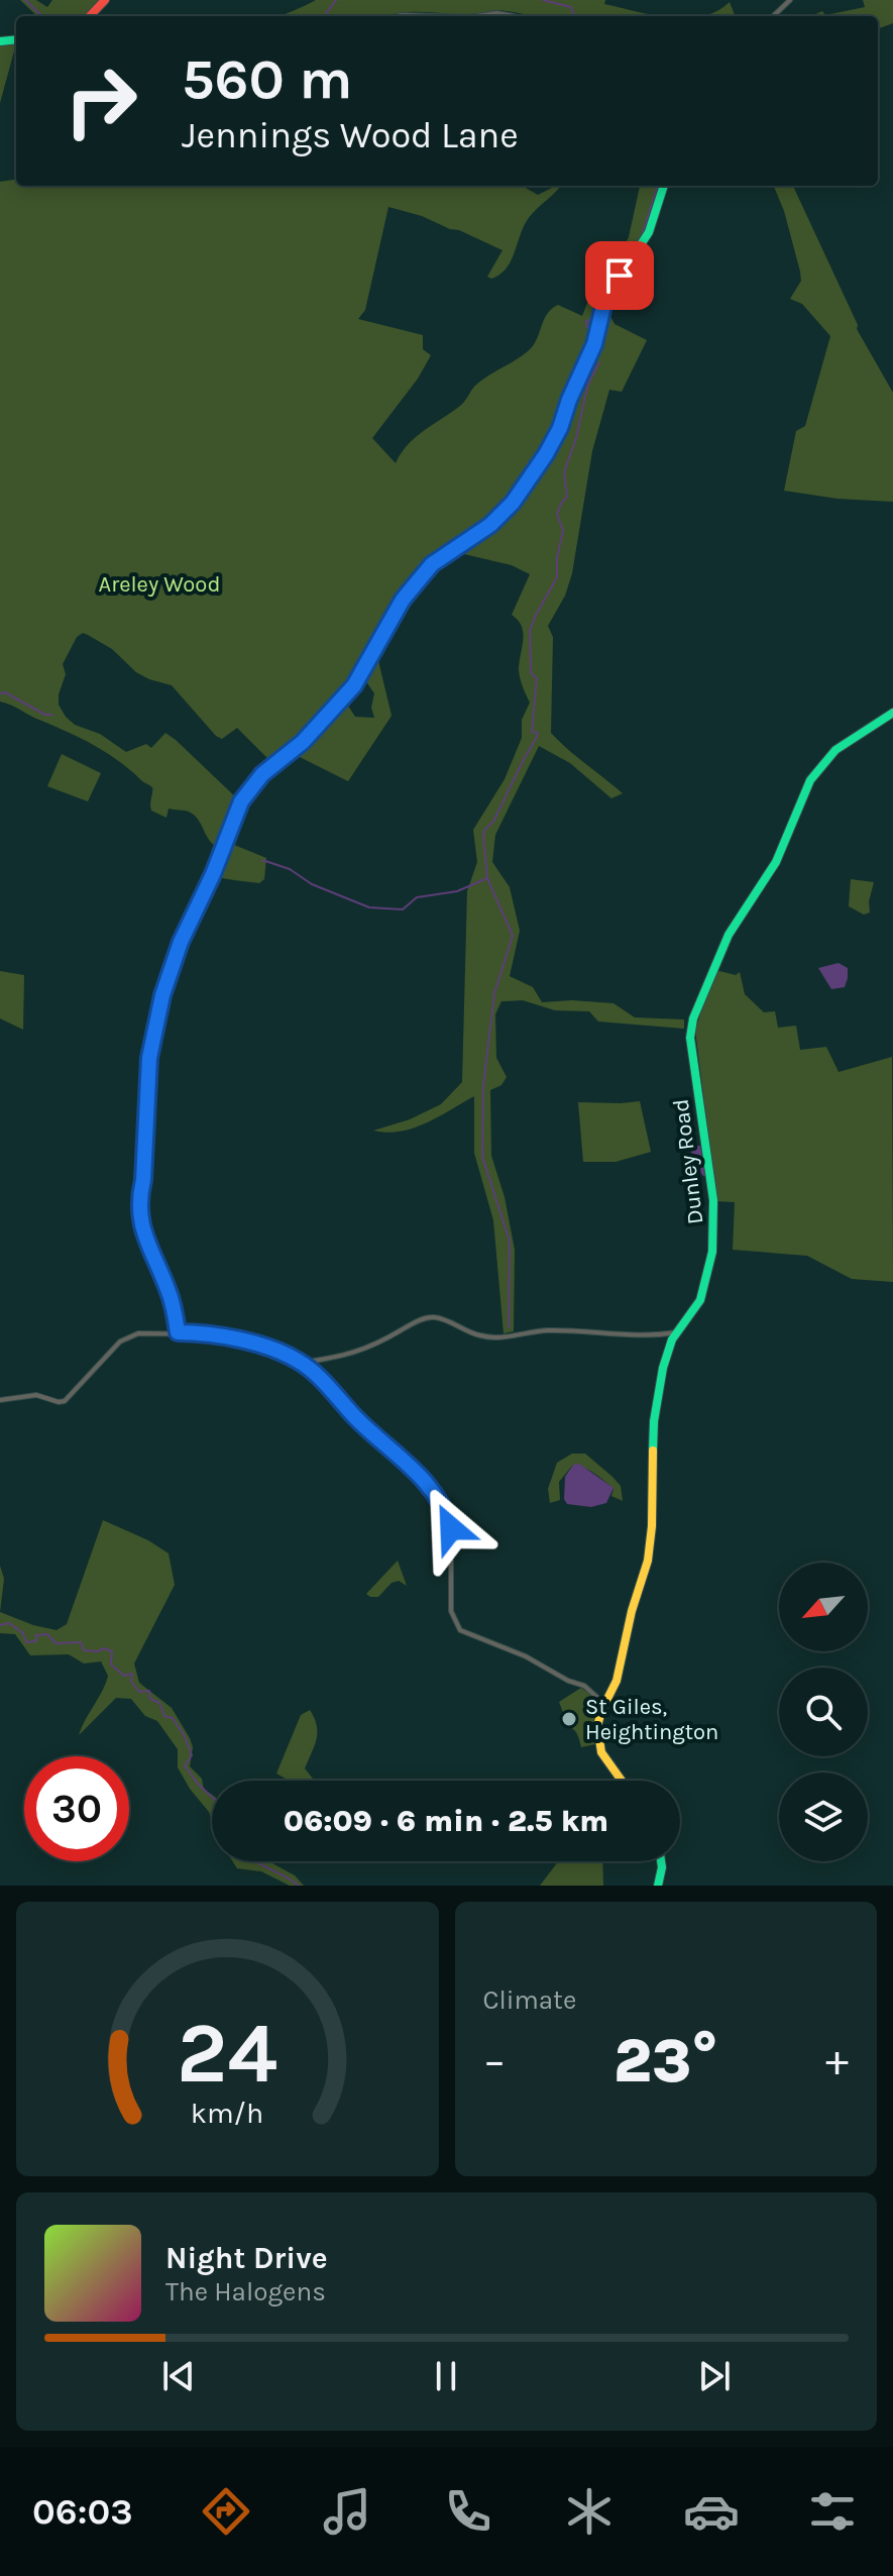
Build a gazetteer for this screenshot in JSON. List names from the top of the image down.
{
  "streets": {
    "street": ["Dunley Road"]
  },
  "parks": ["Areley Wood"],
  "places": ["St Giles, Heightington"],
  "north": "bottom left",
  "page": {
    "turn": ["560 m", "Jennings Wood Lane"],
    "limit": "30",
    "trip": "06:09 · 6 min · 2.5 km",
    "tile": "Climate",
    "heat": ["−", "23°", "+"],
    "song": ["Night Drive", "The Halogens"],
    "tabs": "06:03",
    "gauge": ["24", "km/h"]
  }
}
